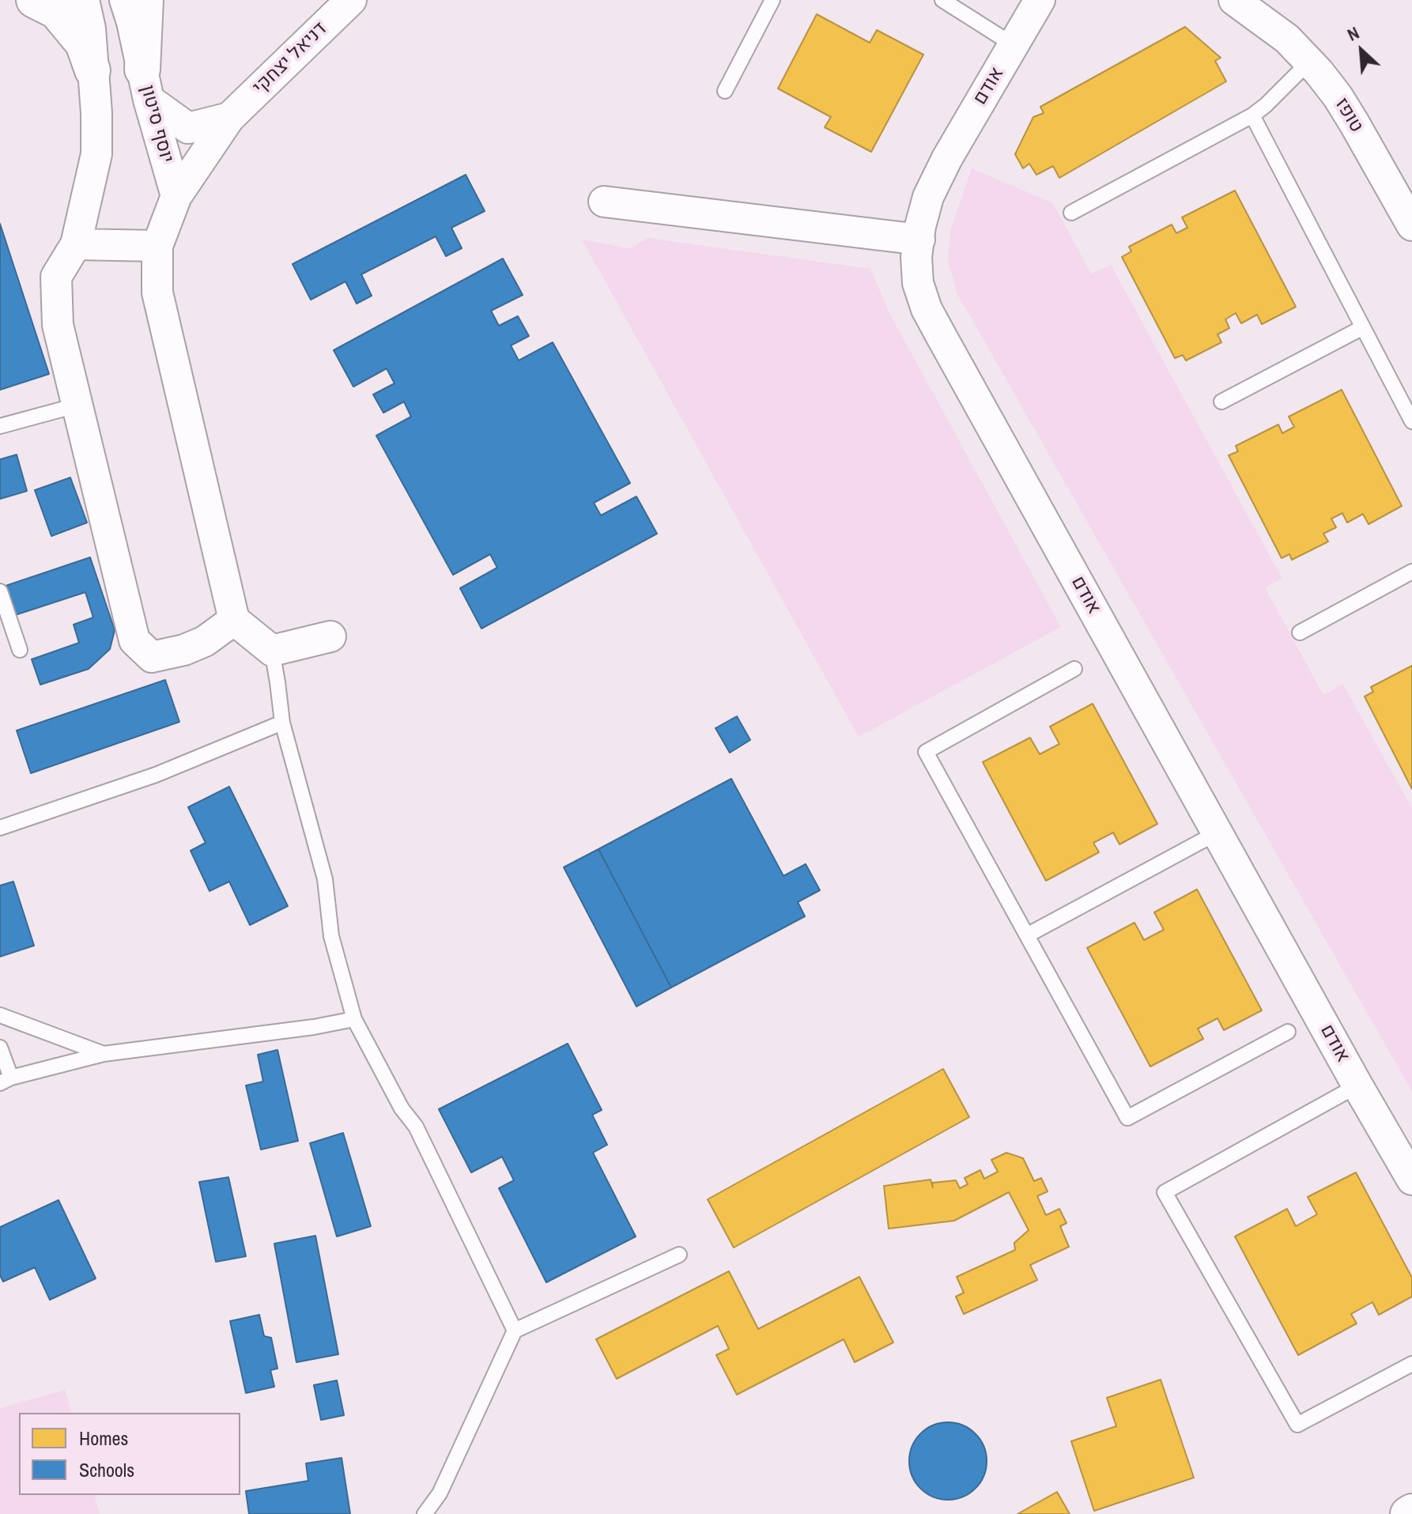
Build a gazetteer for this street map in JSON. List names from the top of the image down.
{
  "streets": {
    "street": [
      "דניאל יצחקי",
      "אודם",
      "טופז",
      "יוסף סיטון"
    ]
  },
  "crossings": [
    ["דניאל יצחקי", "יוסף סיטון"]
  ],
  "legend": ["Homes", "Schools"],
  "north": "top left"
}
